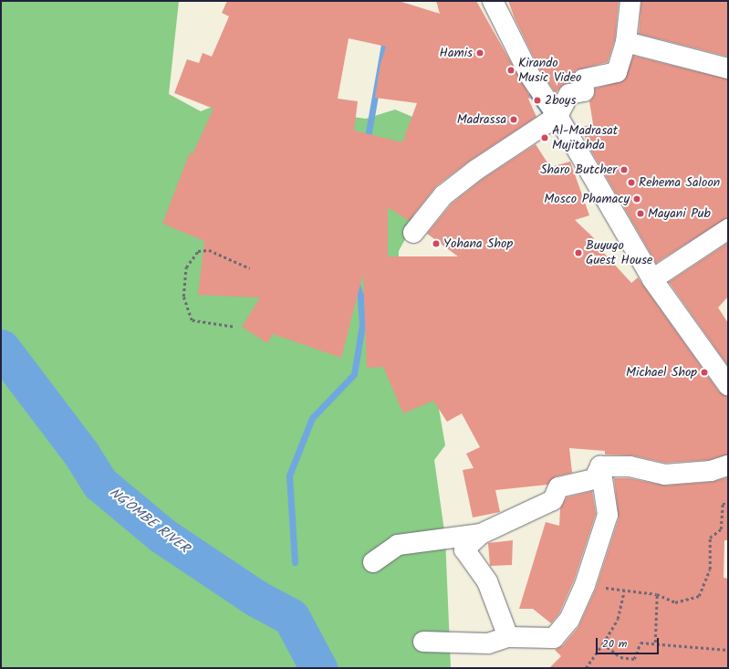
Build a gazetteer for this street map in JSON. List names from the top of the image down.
{
  "water": ["NG'OMBE RIVER"],
  "places": [
    "Hamis",
    "Kirando Music Video",
    "2boys",
    "Madrassa",
    "Al-Madrasat Mujitahda",
    "Sharo Butcher",
    "Rehema Saloon",
    "Mosco Phamacy",
    "Mayani Pub",
    "Yohana Shop",
    "Buyugo Guest House",
    "Michael Shop"
  ],
  "scale_bar": "20 m"
}
